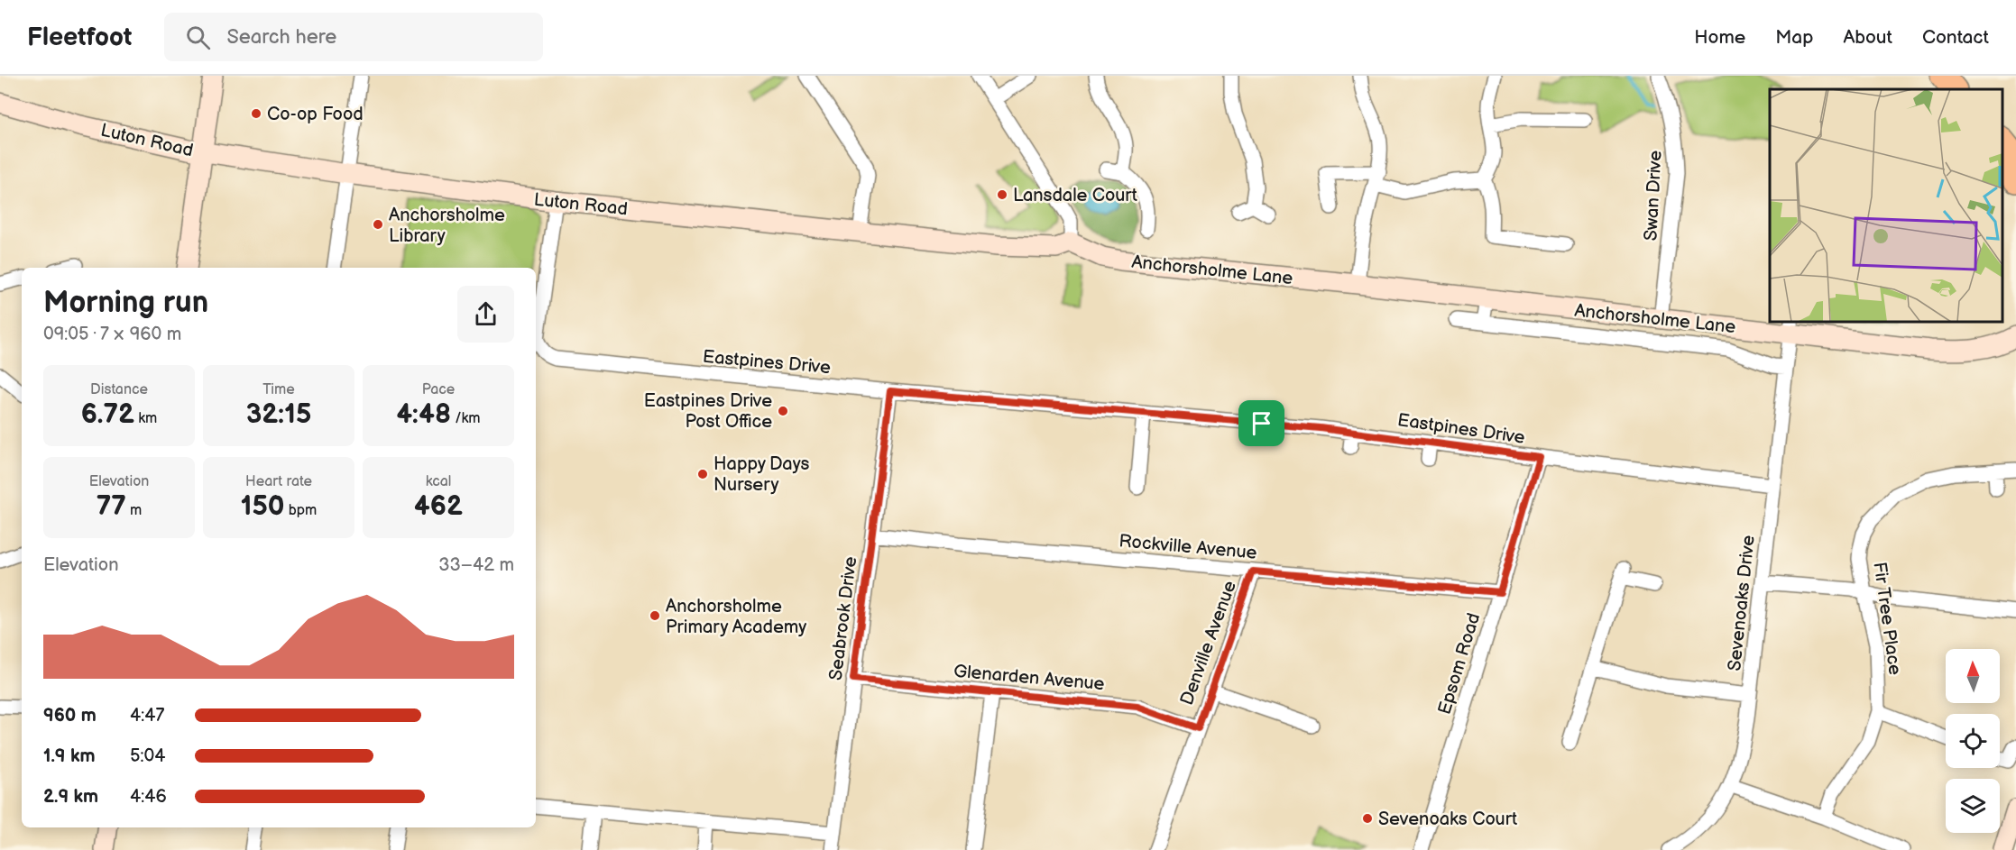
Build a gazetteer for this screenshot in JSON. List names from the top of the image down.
{
  "streets": {
    "street": [
      "Luton Road",
      "Swan Drive",
      "Anchorsholme Lane",
      "Eastpines Drive",
      "Rockville Avenue",
      "Sevenoaks Drive",
      "Seabrook Drive",
      "Fir Tree Place",
      "Denville Avenue",
      "Epsom Road",
      "Glenarden Avenue"
    ]
  },
  "crossings": [
    ["Luton Road", "Anchorsholme Lane"],
    ["Luton Road", "Eastpines Drive"],
    ["Swan Drive", "Anchorsholme Lane"],
    ["Anchorsholme Lane", "Sevenoaks Drive"],
    ["Eastpines Drive", "Sevenoaks Drive"],
    ["Eastpines Drive", "Seabrook Drive"],
    ["Eastpines Drive", "Epsom Road"],
    ["Rockville Avenue", "Seabrook Drive"],
    ["Rockville Avenue", "Denville Avenue"],
    ["Rockville Avenue", "Epsom Road"],
    ["Seabrook Drive", "Glenarden Avenue"],
    ["Denville Avenue", "Glenarden Avenue"]
  ],
  "places": [
    "Co-op Food",
    "Lansdale Court",
    "Anchorsholme Library",
    "Eastpines Drive Post Office",
    "Happy Days Nursery",
    "Anchorsholme Primary Academy",
    "Sevenoaks Court"
  ],
  "north": "top",
  "page": {
    "header": "Fleetfoot",
    "search": "Search here",
    "nav": [
      "Home",
      "Map",
      "About",
      "Contact"
    ],
    "heading": ["Morning run", "09:05 · 7 × 960 m"],
    "stats": [
      ["Distance", "6.72 km"],
      ["Time", "32:15"],
      ["Pace", "4:48 /km"],
      ["Elevation", "77 m"],
      ["Heart rate", "150 bpm"],
      ["kcal", "462"]
    ],
    "chart": ["Elevation", "33–42 m"],
    "list": [
      {
        "name": "960 m",
        "note": "4:47"
      },
      {
        "name": "1.9 km",
        "note": "5:04"
      },
      {
        "name": "2.9 km",
        "note": "4:46"
      }
    ]
  }
}
